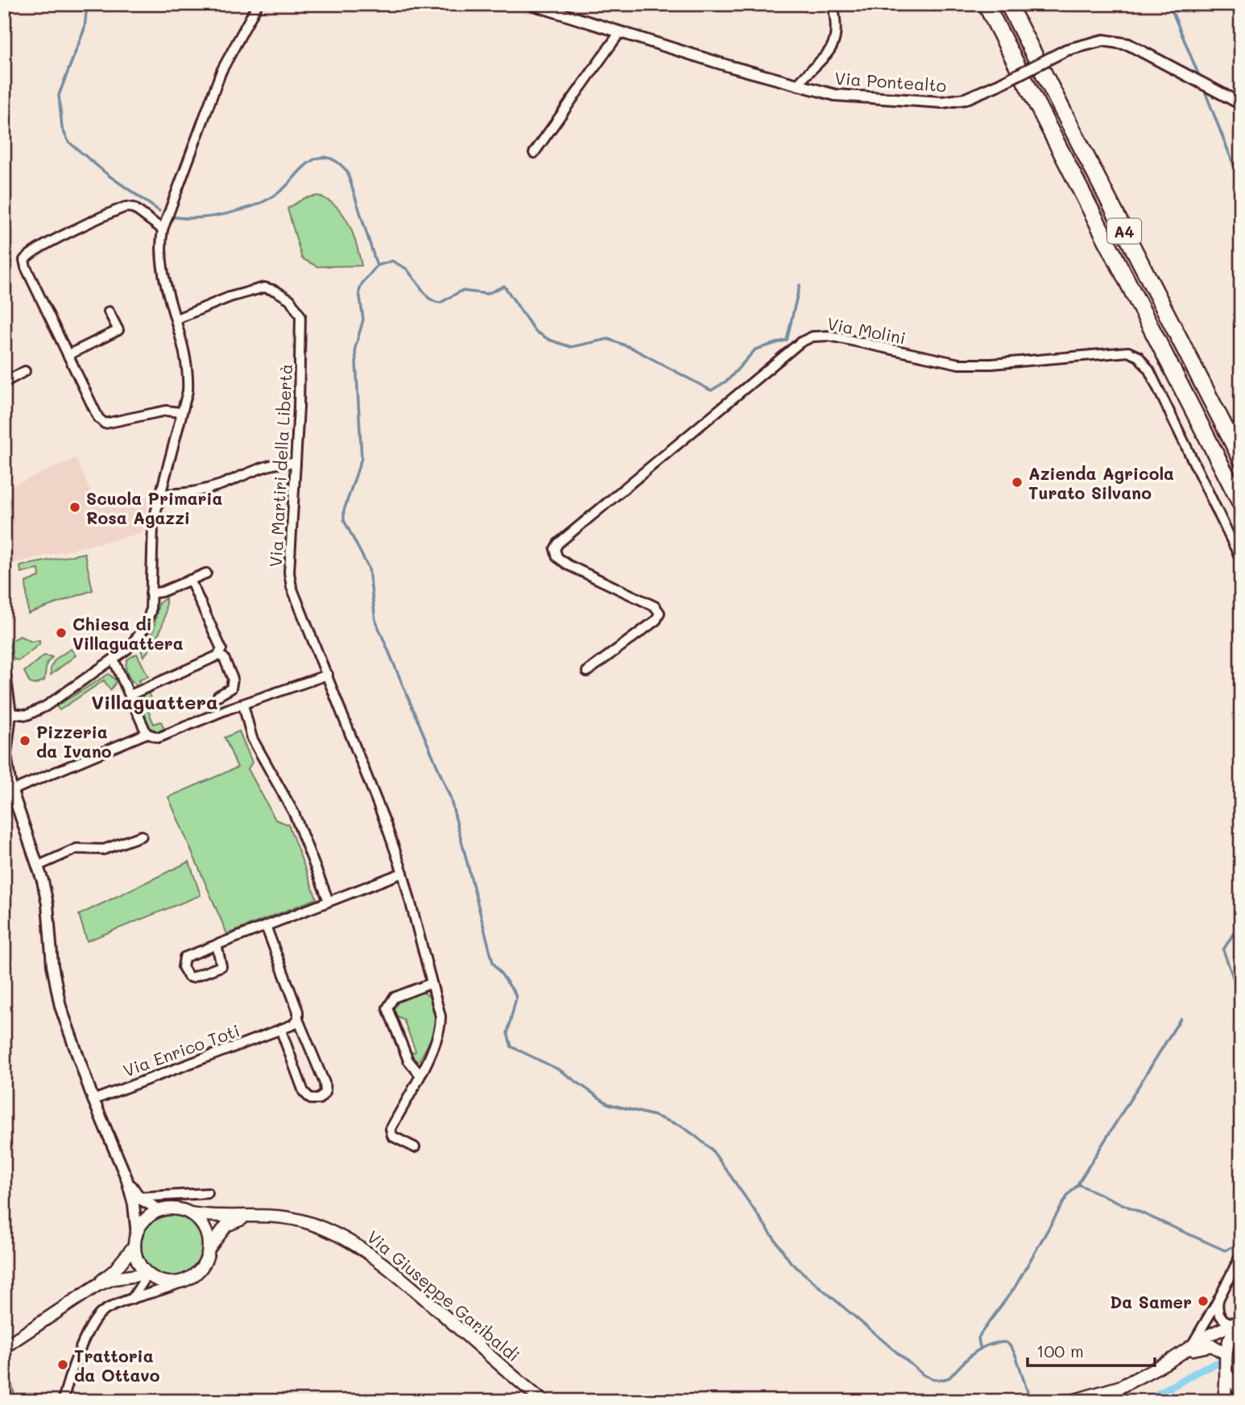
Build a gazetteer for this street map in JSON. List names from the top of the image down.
{
  "streets": {
    "highway": ["A4"],
    "main road": ["Via Giuseppe Garibaldi"],
    "street": [
      "Via Pontealto",
      "Via Molini",
      "Via Martiri della Libertà",
      "Via Enrico Toti"
    ]
  },
  "districts": ["Villaguattera"],
  "places": [
    "Azienda Agricola Turato Silvano",
    "Scuola Primaria Rosa Agazzi",
    "Chiesa di Villaguattera",
    "Pizzeria da Ivano",
    "Da Samer",
    "Trattoria da Ottavo"
  ],
  "scale_bar": "100 m"
}
